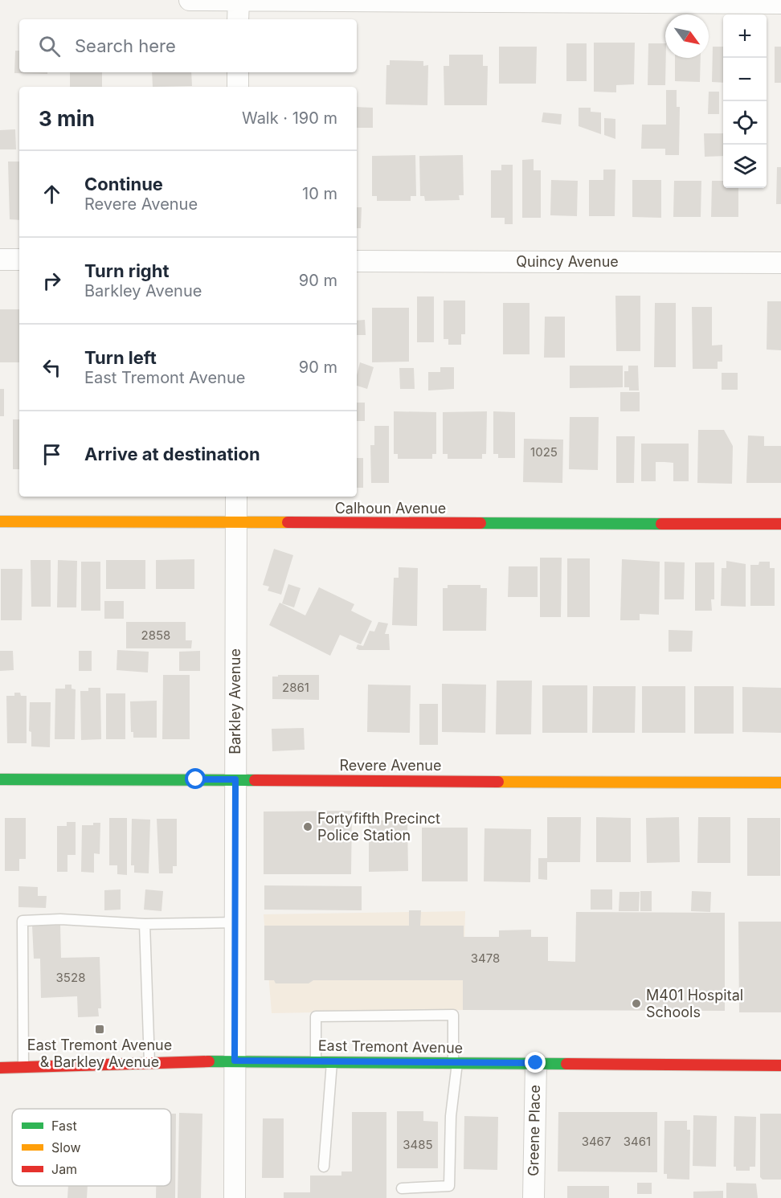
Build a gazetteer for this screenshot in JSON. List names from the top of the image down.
{
  "streets": {
    "street": [
      "Quincy Avenue",
      "Calhoun Avenue",
      "Barkley Avenue",
      "Revere Avenue",
      "East Tremont Avenue",
      "Greene Place"
    ]
  },
  "crossings": [
    ["Calhoun Avenue", "Barkley Avenue"],
    ["Barkley Avenue", "Revere Avenue"],
    ["Barkley Avenue", "East Tremont Avenue"],
    ["East Tremont Avenue", "Greene Place"]
  ],
  "places": {
    "other": ["Fortyfifth Precinct Police Station", "M401 Hospital Schools"],
    "transit": ["East Tremont Avenue & Barkley Avenue"]
  },
  "house_numbers": [
    "1025",
    "2858",
    "2861",
    "3478",
    "3528",
    "3467",
    "3461",
    "3485"
  ],
  "legend": ["Fast", "Slow", "Jam"],
  "north": "bottom right",
  "page": {
    "map_buttons": ["+", "−"],
    "search": "Search here",
    "heading": ["3 min", "Walk · 190 m"],
    "list": [
      ["Continue", "Revere Avenue", "10 m"],
      ["Turn right", "Barkley Avenue", "90 m"],
      ["Turn left", "East Tremont Avenue", "90 m"],
      "Arrive at destination"
    ]
  }
}
